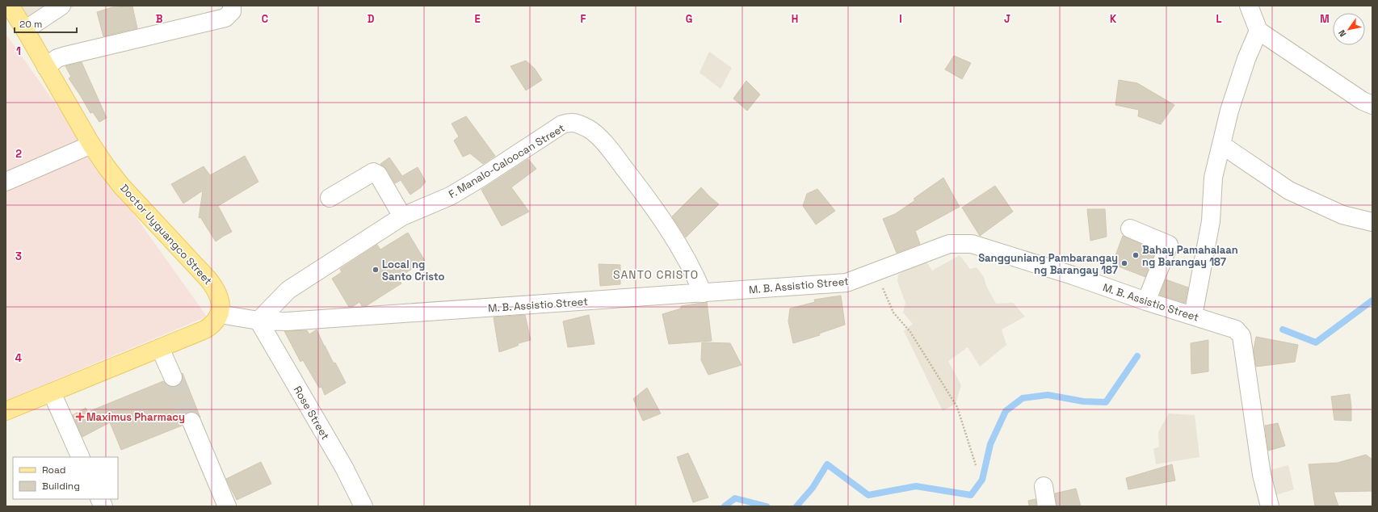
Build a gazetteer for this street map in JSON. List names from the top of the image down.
{
  "streets": {
    "main road": ["Doctor Uyguangco Street"],
    "street": ["F. Manalo-Caloocan Street", "M. B. Assistio Street", "Rose Street"]
  },
  "crossings": [
    ["F. Manalo-Caloocan Street", "M. B. Assistio Street"],
    ["F. Manalo-Caloocan Street", "Rose Street"],
    ["Doctor Uyguangco Street", "M. B. Assistio Street"],
    ["M. B. Assistio Street", "Rose Street"]
  ],
  "districts": ["SANTO CRISTO"],
  "places": {
    "other": ["Bahay Pamahalaan ng Barangay 187", "Sangguniang Pambarangay ng Barangay 187", "Local ng Santo Cristo"],
    "health": ["Maximus Pharmacy"]
  },
  "legend": ["Road", "Building"],
  "scale_bar": "20 m",
  "north": "bottom left",
  "grid": {
    "columns": [
      "B",
      "C",
      "D",
      "E",
      "F",
      "G",
      "H",
      "I",
      "J",
      "K",
      "L",
      "M"
    ],
    "rows": [
      "1",
      "2",
      "3",
      "4"
    ]
  }
}
